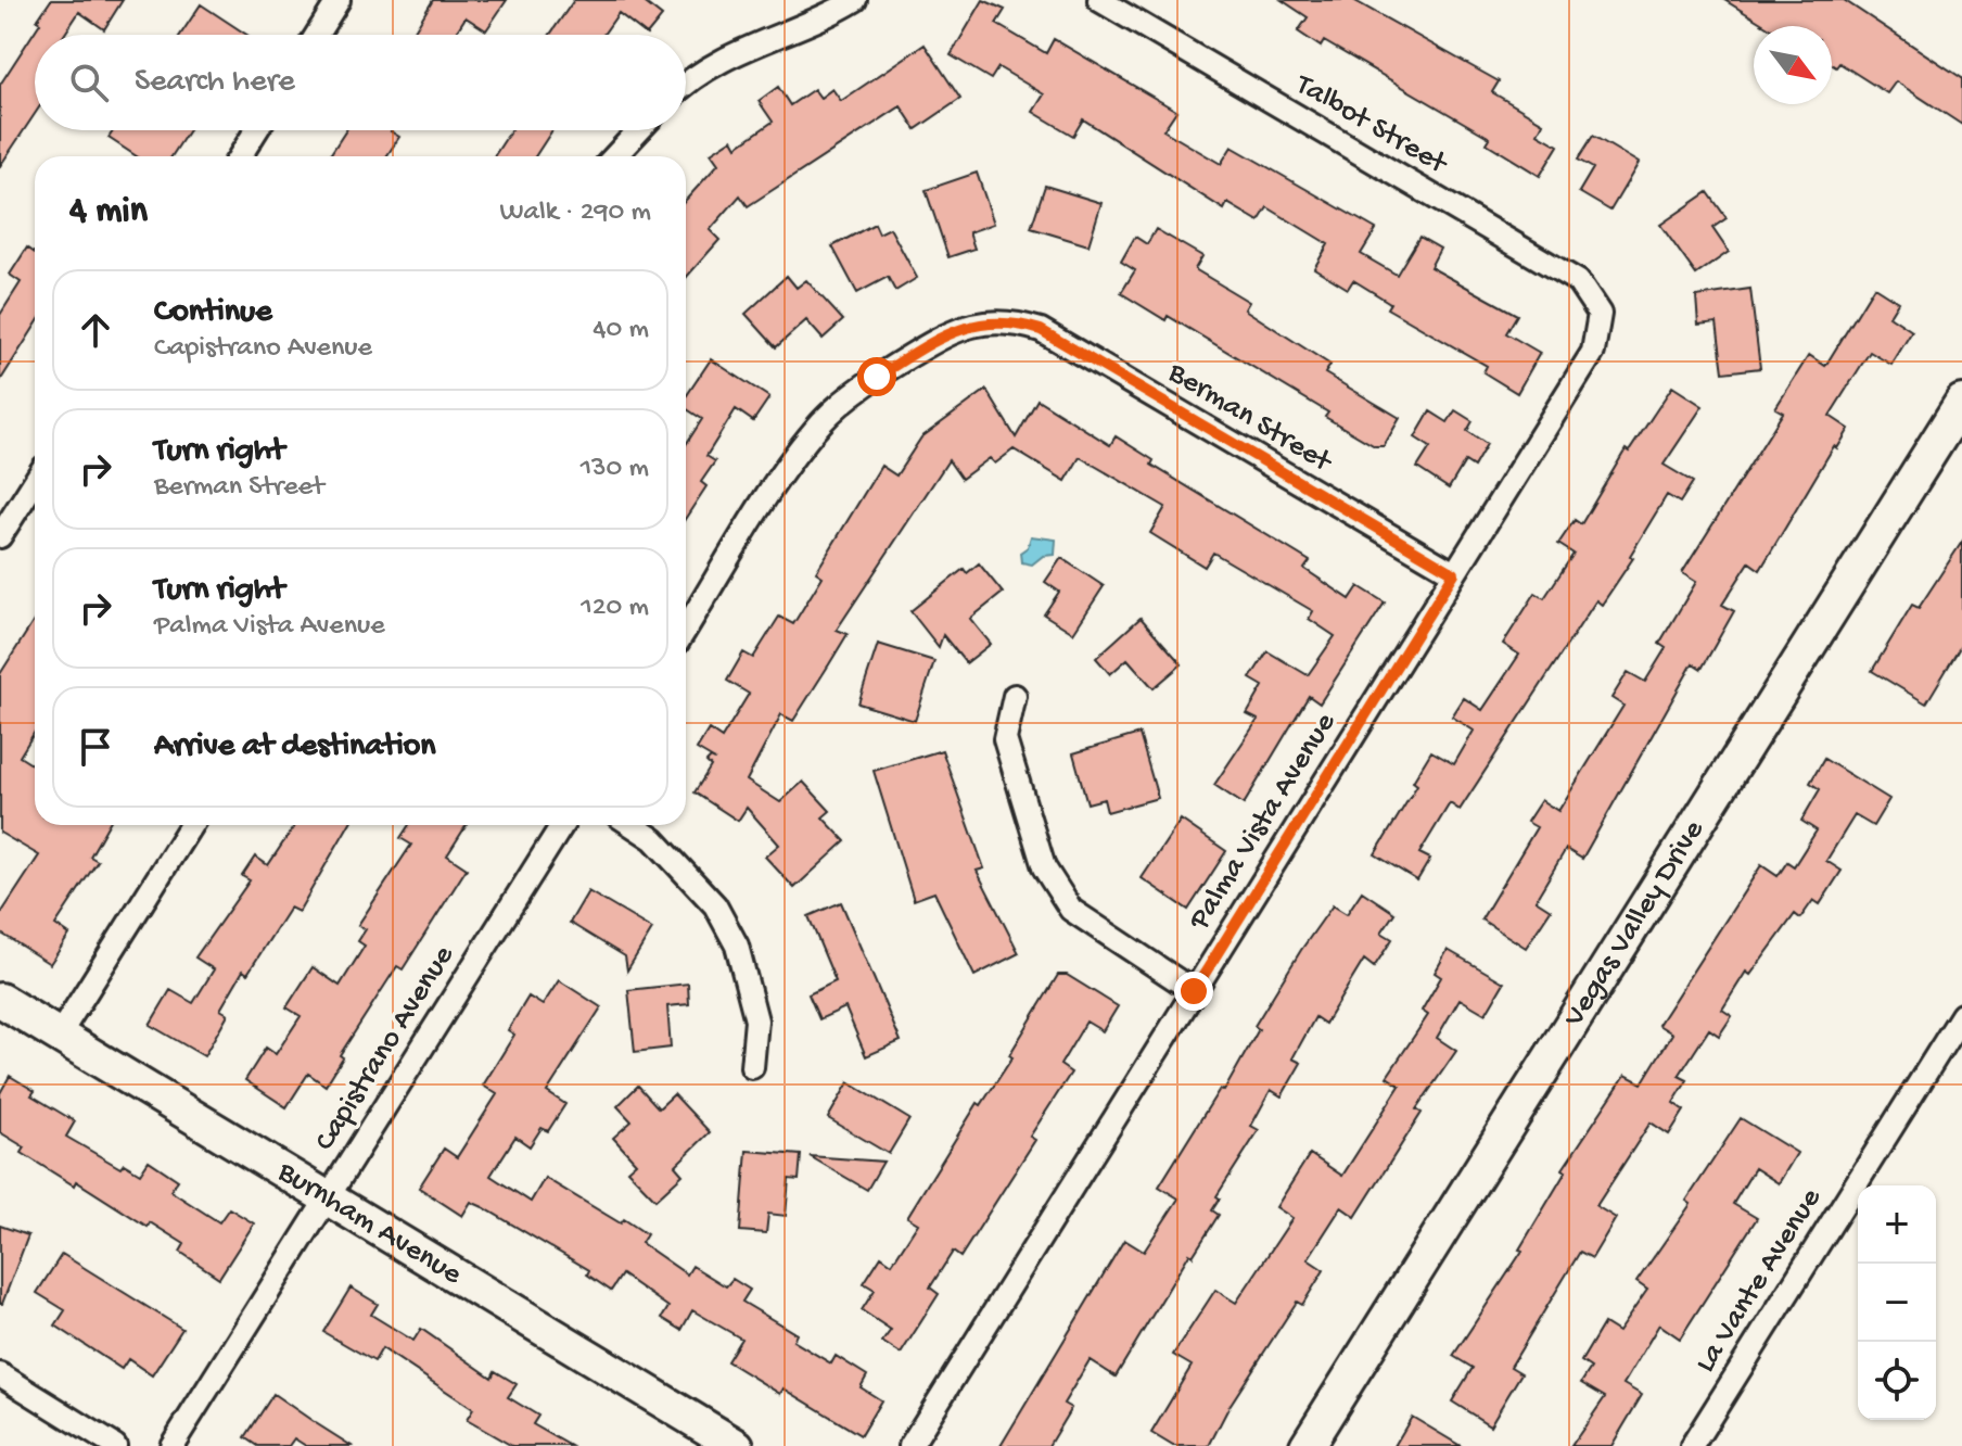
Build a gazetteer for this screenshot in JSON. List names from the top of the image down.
{
  "streets": {
    "street": [
      "Talbot Street",
      "Berman Street",
      "Palma Vista Avenue",
      "Vegas Valley Drive",
      "Capistrano Avenue",
      "Burnham Avenue",
      "La Vante Avenue"
    ]
  },
  "crossings": [
    ["Talbot Street", "Palma Vista Avenue"],
    ["Berman Street", "Palma Vista Avenue"],
    ["Capistrano Avenue", "Burnham Avenue"]
  ],
  "north": "bottom right",
  "page": {
    "search": "Search here",
    "heading": ["4 min", "Walk · 290 m"],
    "list": [
      ["Continue", "Capistrano Avenue", "40 m"],
      ["Turn right", "Berman Street", "130 m"],
      ["Turn right", "Palma Vista Avenue", "120 m"],
      "Arrive at destination"
    ],
    "map_buttons": ["+", "−"]
  }
}
